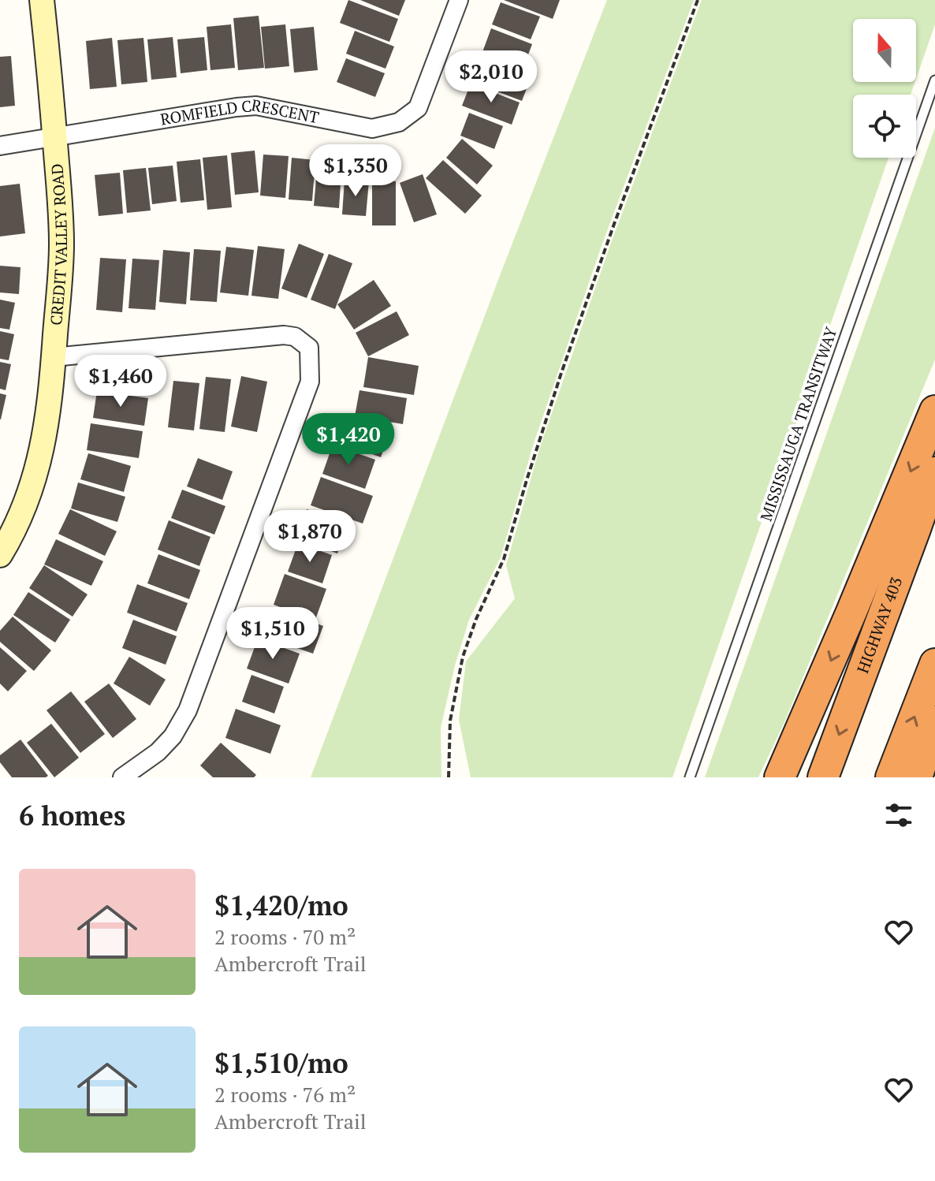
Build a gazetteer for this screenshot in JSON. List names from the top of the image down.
{
  "streets": {
    "highway": ["HIGHWAY 403"],
    "street": ["ROMFIELD CRESCENT", "CREDIT VALLEY ROAD"],
    "lane": ["MISSISSAUGA TRANSITWAY"]
  },
  "crossings": [
    ["ROMFIELD CRESCENT", "CREDIT VALLEY ROAD"]
  ],
  "north": "top",
  "page": {
    "price": [
      "$2,010",
      "$1,350",
      "$1,460",
      "$1,420",
      "$1,870",
      "$1,510"
    ],
    "heading": "6 homes",
    "list": [
      {
        "name": "$1,420/mo",
        "note": "2 rooms · 70 m² · Ambercroft Trail"
      },
      {
        "name": "$1,510/mo",
        "note": "2 rooms · 76 m² · Ambercroft Trail"
      }
    ]
  }
}
